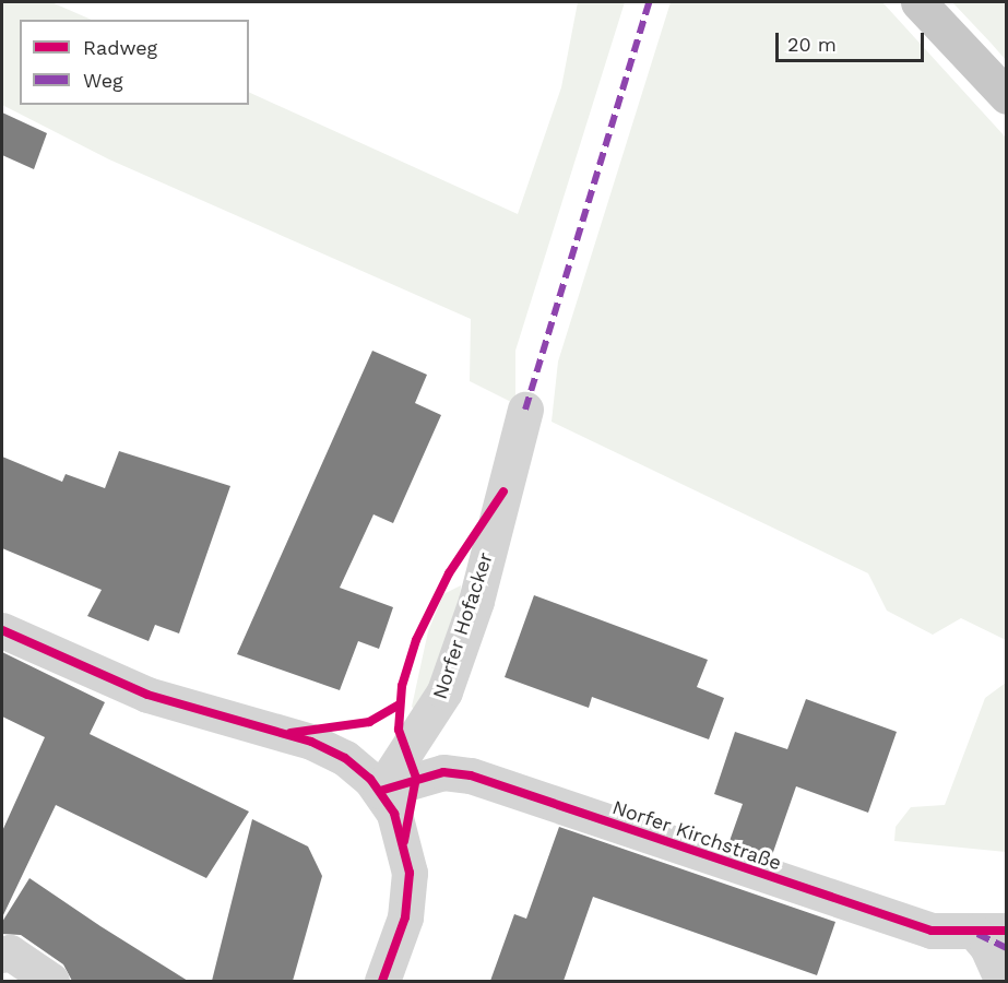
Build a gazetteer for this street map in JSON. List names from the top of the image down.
{
  "streets": {
    "street": ["Norfer Hofacker", "Norfer Kirchstraße"]
  },
  "crossings": [
    ["Norfer Hofacker", "Norfer Kirchstraße"]
  ],
  "legend": ["Radweg", "Weg"],
  "scale_bar": "20 m"
}
